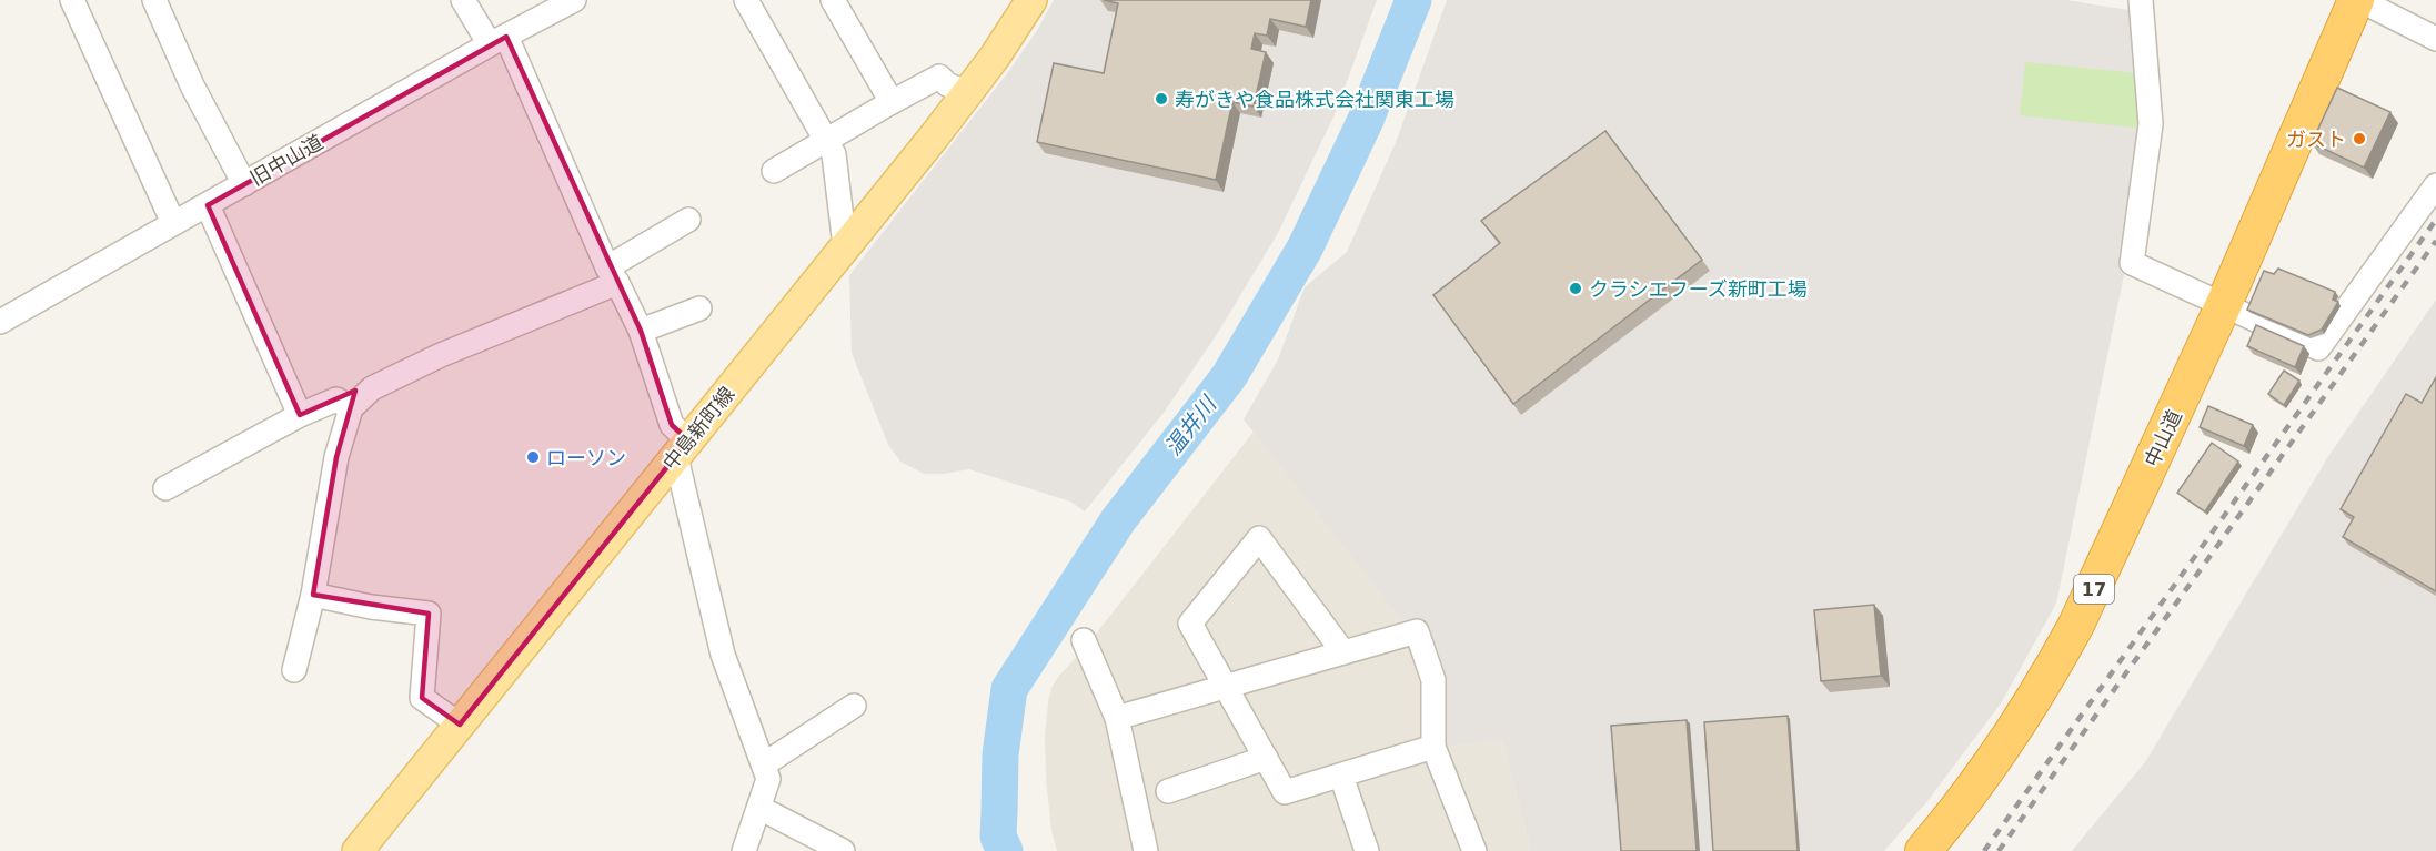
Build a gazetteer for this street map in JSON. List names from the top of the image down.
{
  "streets": {
    "highway": ["中山道", "17"],
    "main road": ["中島新町線"],
    "street": ["旧中山道"]
  },
  "water": ["温井川"],
  "places": [
    "寿がきや食品株式会社関東工場",
    "ガスト",
    "クラシエフーズ新町工場",
    "ローソン"
  ]
}
